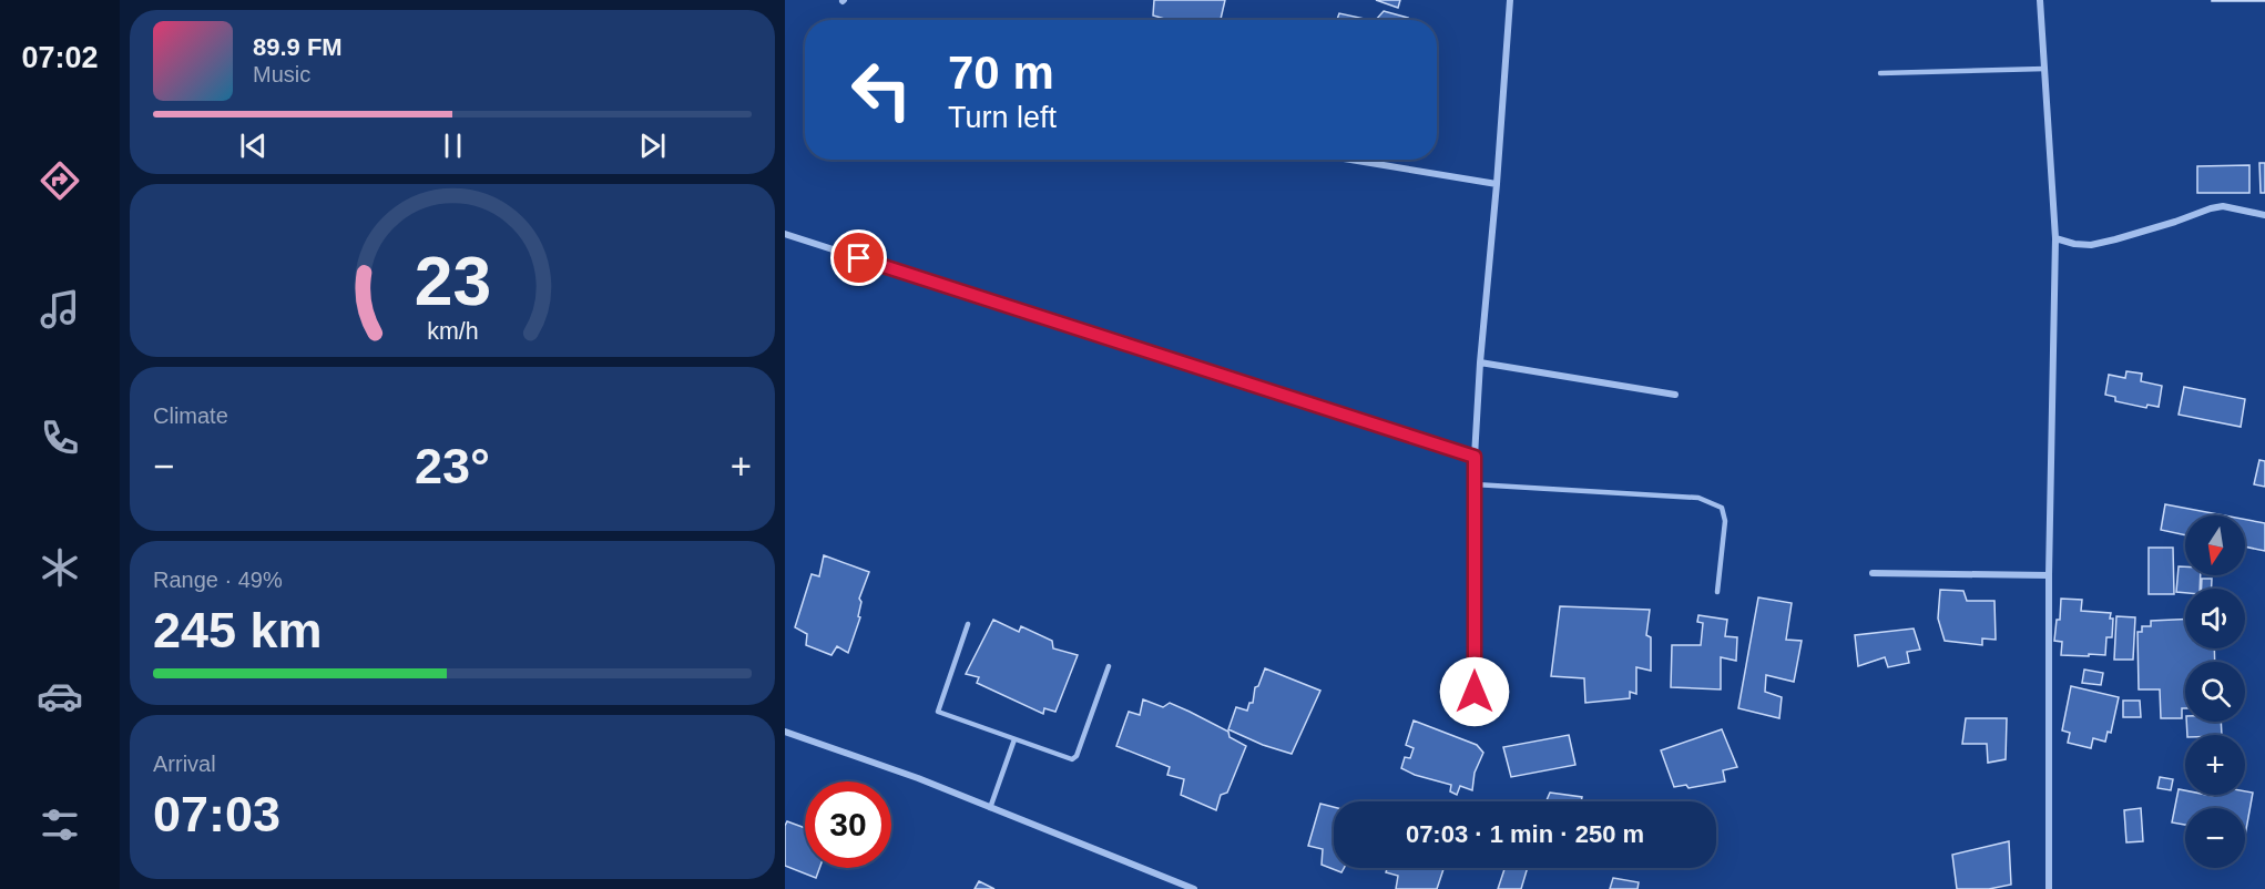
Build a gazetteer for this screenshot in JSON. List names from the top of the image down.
{
  "north": "bottom",
  "page": {
    "tabs": "07:02",
    "turn": ["70 m", "Turn left"],
    "song": ["89.9 FM", "Music"],
    "tile": [
      "Climate",
      ["Range · 49%", "245 km"],
      ["Arrival", "07:03"]
    ],
    "heat": ["−", "23°", "+"],
    "map_buttons": ["+", "−"],
    "limit": "30",
    "trip": "07:03 · 1 min · 250 m",
    "gauge": ["23", "km/h"]
  }
}
